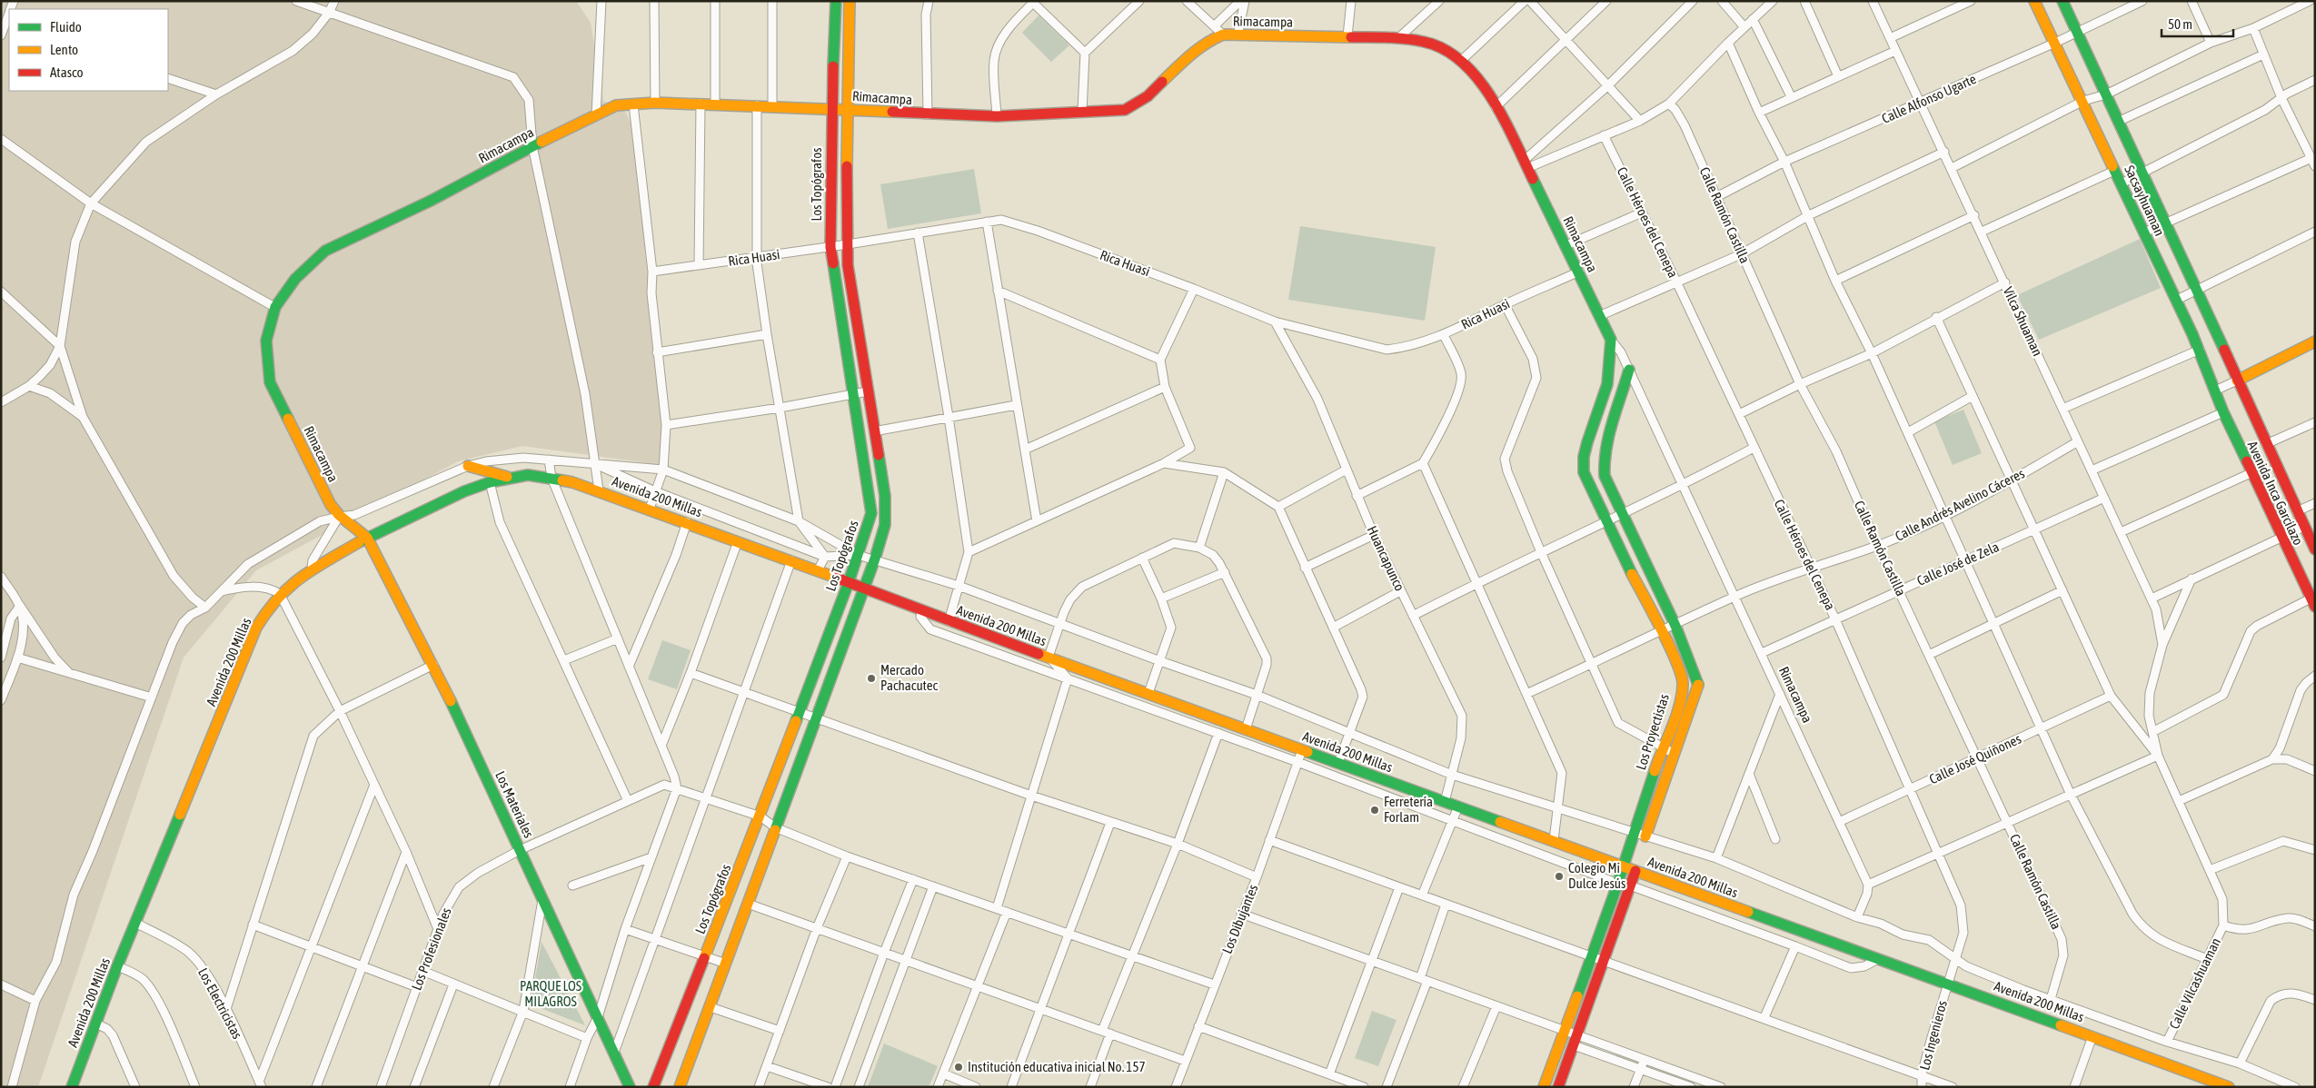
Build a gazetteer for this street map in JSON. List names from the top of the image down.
{
  "streets": {
    "main road": [
      "Rimacampa",
      "Los Topógrafos",
      "Sacsayhuaman",
      "Avenida Inca Garcilazo",
      "Avenida 200 Millas",
      "Los Proyectistas",
      "Los Materiales"
    ],
    "street": [
      "Calle Alfonso Ugarte",
      "Calle Ramón Castilla",
      "Calle Héroes del Cenepa",
      "Rica Huasi",
      "Vilca Shuaman",
      "Calle Andrés Avelino Cáceres",
      "Huancapunco",
      "Calle José de Zela",
      "Calle José Quiñones",
      "Los Dibujantes",
      "Los Profesionales",
      "Calle Vilcashuaman",
      "Los Electricistas",
      "Los Ingenieros"
    ]
  },
  "crossings": [
    ["Rimacampa", "Los Topógrafos"],
    ["Rimacampa", "Rica Huasi"],
    ["Rimacampa", "Avenida 200 Millas"],
    ["Rimacampa", "Calle Andrés Avelino Cáceres"],
    ["Rimacampa", "Calle José de Zela"],
    ["Rimacampa", "Los Proyectistas"],
    ["Rimacampa", "Calle José Quiñones"],
    ["Rimacampa", "Los Materiales"],
    ["Calle Alfonso Ugarte", "Sacsayhuaman"],
    ["Calle Alfonso Ugarte", "Calle Ramón Castilla"],
    ["Calle Alfonso Ugarte", "Vilca Shuaman"],
    ["Calle Alfonso Ugarte", "Avenida Inca Garcilazo"],
    ["Los Topógrafos", "Rica Huasi"],
    ["Los Topógrafos", "Avenida 200 Millas"],
    ["Los Topógrafos", "Los Profesionales"],
    ["Sacsayhuaman", "Avenida Inca Garcilazo"],
    ["Calle Ramón Castilla", "Calle Andrés Avelino Cáceres"],
    ["Calle Ramón Castilla", "Calle José de Zela"],
    ["Calle Ramón Castilla", "Calle José Quiñones"],
    ["Calle Héroes del Cenepa", "Avenida 200 Millas"],
    ["Calle Héroes del Cenepa", "Calle Andrés Avelino Cáceres"],
    ["Calle Héroes del Cenepa", "Calle José de Zela"],
    ["Calle Héroes del Cenepa", "Calle José Quiñones"],
    ["Calle Héroes del Cenepa", "Los Ingenieros"],
    ["Rica Huasi", "Huancapunco"],
    ["Vilca Shuaman", "Calle Andrés Avelino Cáceres"],
    ["Vilca Shuaman", "Calle José de Zela"],
    ["Avenida 200 Millas", "Huancapunco"],
    ["Avenida 200 Millas", "Los Proyectistas"],
    ["Avenida 200 Millas", "Los Materiales"],
    ["Avenida 200 Millas", "Los Dibujantes"],
    ["Avenida 200 Millas", "Los Electricistas"],
    ["Avenida 200 Millas", "Los Ingenieros"],
    ["Calle Andrés Avelino Cáceres", "Los Proyectistas"],
    ["Los Materiales", "Los Profesionales"],
    ["Los Dibujantes", "Los Profesionales"]
  ],
  "parks": ["PARQUE LOS MILAGROS"],
  "places": [
    "Mercado Pachacutec",
    "Ferretería Forlam",
    "Colegio Mi Dulce Jesús",
    "Institución educativa inicial No. 157"
  ],
  "legend": ["Fluido", "Lento", "Atasco"],
  "scale_bar": "50 m"
}
